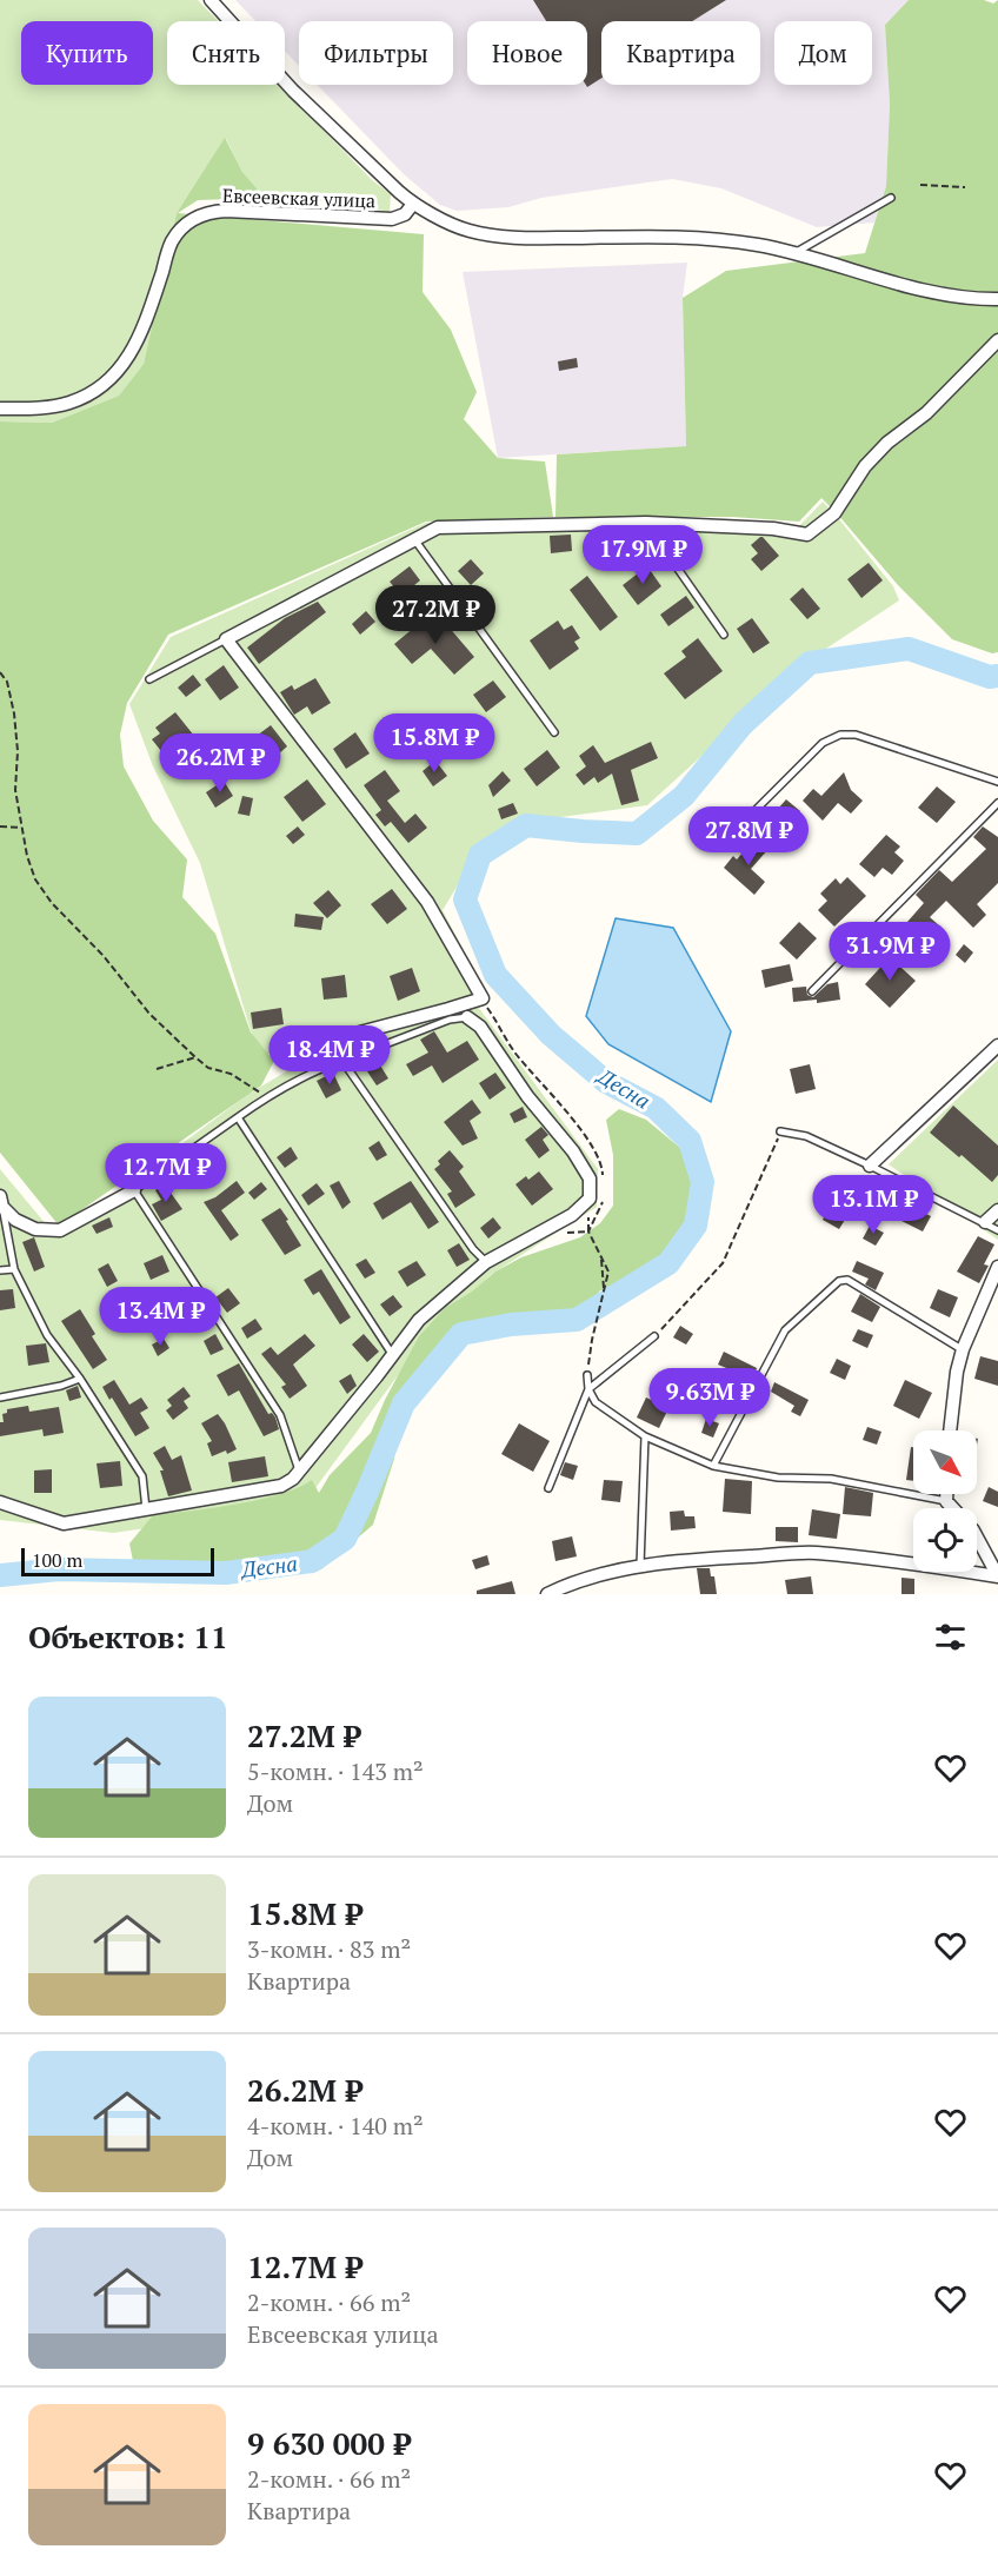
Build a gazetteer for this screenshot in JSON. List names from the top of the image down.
{
  "streets": {
    "street": ["Евсеевская улица"]
  },
  "water": ["Десна"],
  "scale_bar": "100 m",
  "north": "bottom right",
  "page": {
    "chip": [
      "Купить",
      "Снять",
      "Фильтры",
      "Новое",
      "Квартира",
      "Дом"
    ],
    "price": [
      "17.9M ₽",
      "27.2M ₽",
      "15.8M ₽",
      "26.2M ₽",
      "27.8M ₽",
      "31.9M ₽",
      "18.4M ₽",
      "12.7M ₽",
      "13.1M ₽",
      "13.4M ₽",
      "9.63M ₽"
    ],
    "scale": "100 m",
    "heading": "Объектов: 11",
    "list": [
      {
        "name": "27.2M ₽",
        "note": "5-комн. · 143 m² · Дом"
      },
      {
        "name": "15.8M ₽",
        "note": "3-комн. · 83 m² · Квартира"
      },
      {
        "name": "26.2M ₽",
        "note": "4-комн. · 140 m² · Дом"
      },
      {
        "name": "12.7M ₽",
        "note": "2-комн. · 66 m² · Евсеевская улица"
      },
      {
        "name": "9 630 000 ₽",
        "note": "2-комн. · 66 m² · Квартира"
      }
    ]
  }
}
